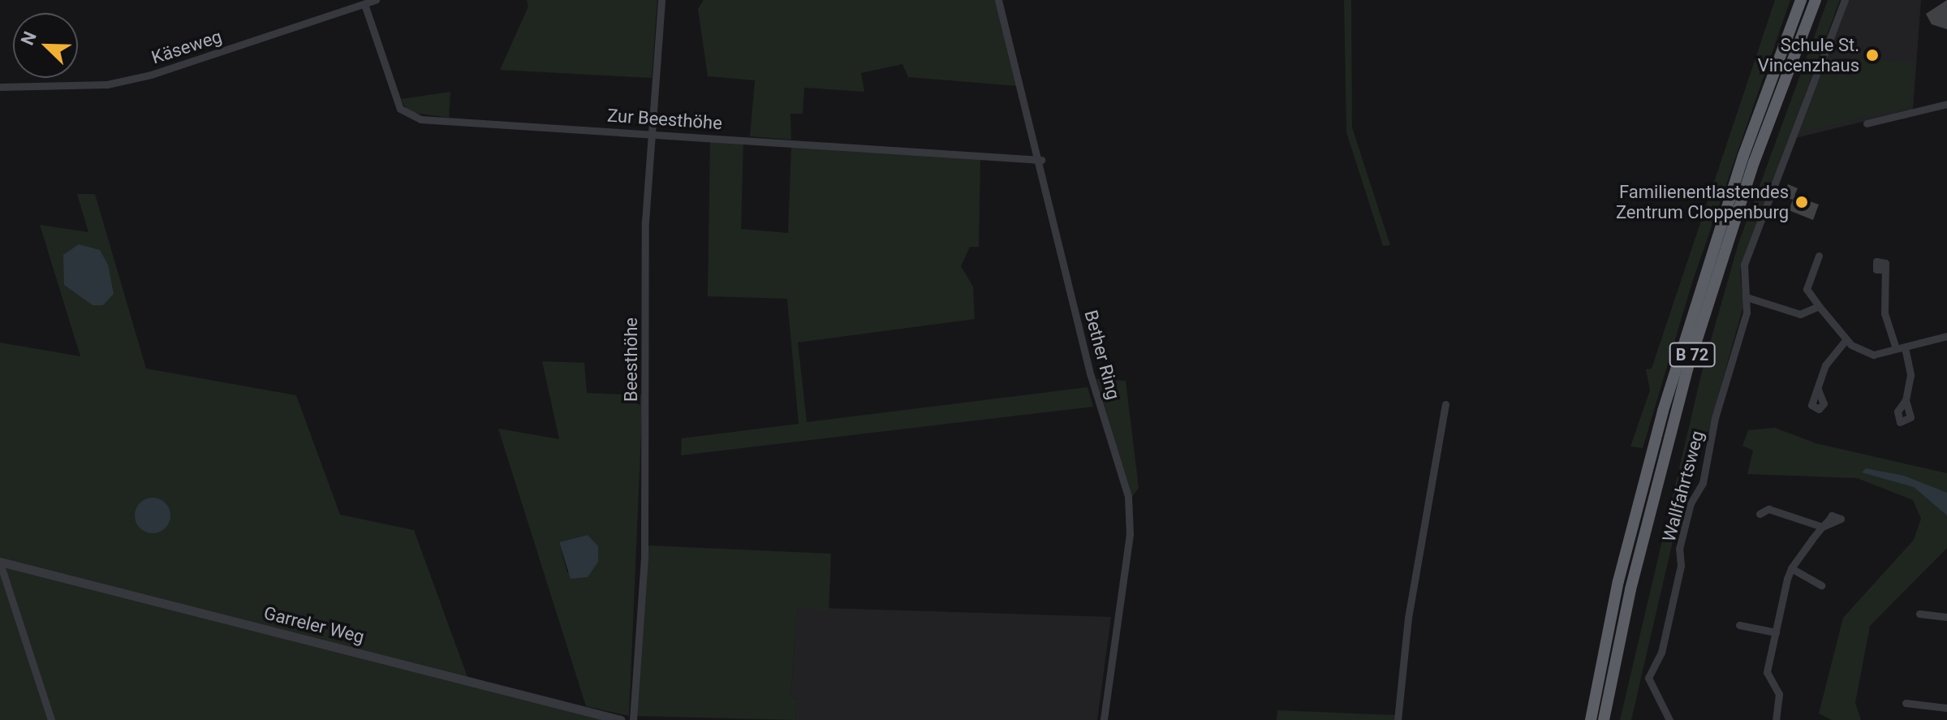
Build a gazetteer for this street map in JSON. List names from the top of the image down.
{
  "streets": {
    "highway": ["B 72"],
    "street": [
      "Käseweg",
      "Zur Beesthöhe",
      "Bether Ring",
      "Beesthöhe",
      "Wallfahrtsweg",
      "Garreler Weg"
    ]
  },
  "crossings": [
    ["Käseweg", "Zur Beesthöhe"],
    ["Zur Beesthöhe", "Bether Ring"],
    ["Zur Beesthöhe", "Beesthöhe"]
  ],
  "places": ["Schule St. Vincenzhaus", "Familienentlastendes Zentrum Cloppenburg"],
  "north": "top left"
}
